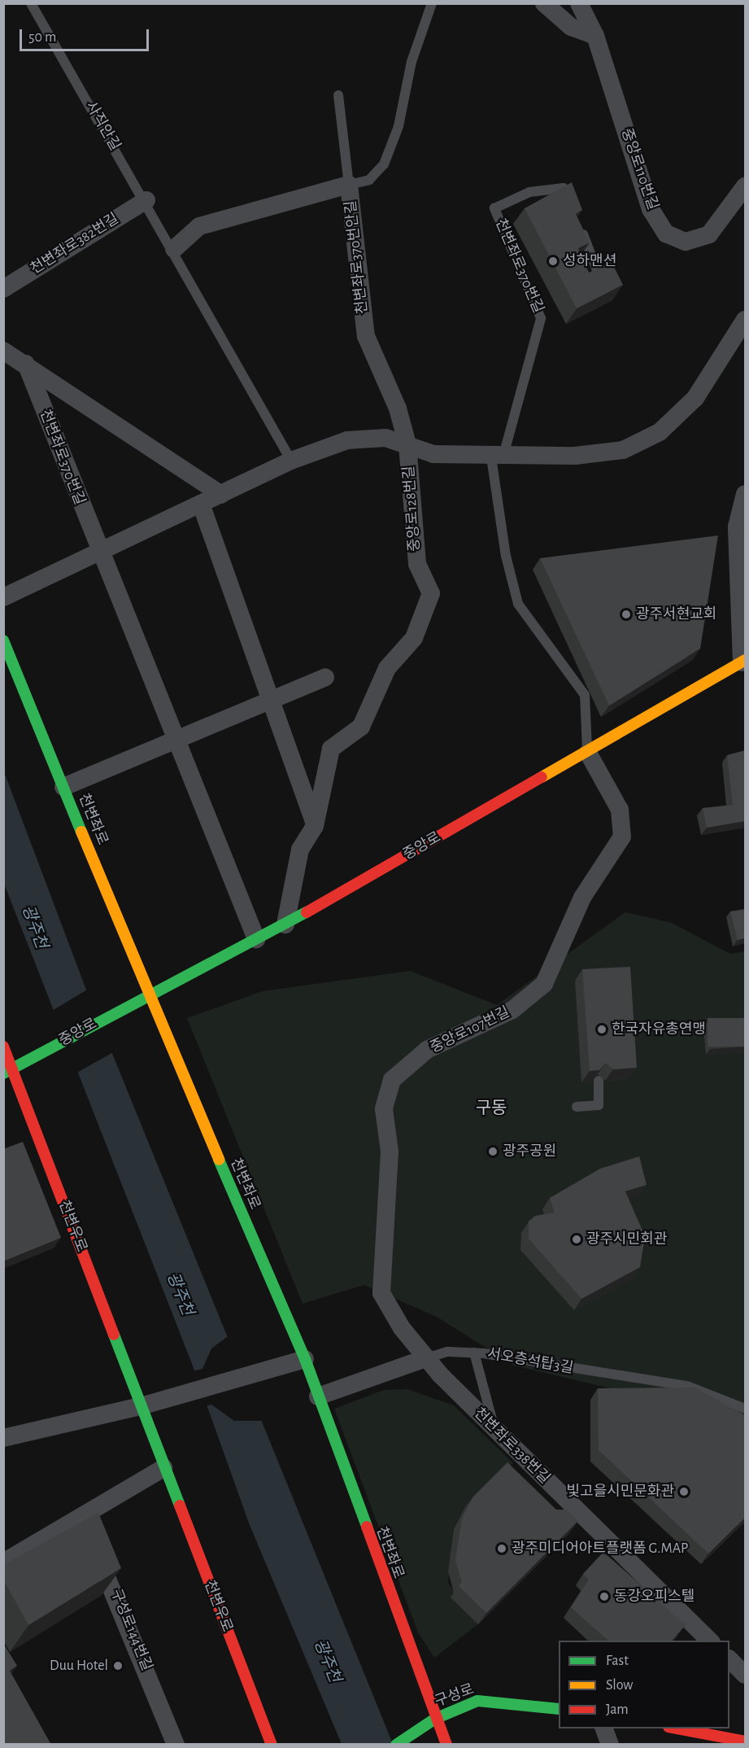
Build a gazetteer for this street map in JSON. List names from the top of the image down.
{
  "streets": {
    "street": [
      "중앙로110번길",
      "천변좌로382번길",
      "천변좌로370번안길",
      "천변좌로370번길",
      "중앙로128번길",
      "천변좌로",
      "중앙로",
      "중앙로107번길",
      "천변우로",
      "서오층석탑3길",
      "천변좌로338번길",
      "구성로144번길",
      "구성로"
    ],
    "lane": ["사직안길"]
  },
  "crossings": [
    ["사직안길", "천변좌로382번길"],
    ["천변좌로370번안길", "중앙로128번길"],
    ["천변좌로370번길", "중앙로"],
    ["천변좌로370번길", "중앙로107번길"],
    ["중앙로128번길", "중앙로"],
    ["천변좌로", "중앙로"],
    ["천변좌로", "서오층석탑3길"],
    ["천변좌로", "구성로"],
    ["중앙로", "중앙로107번길"],
    ["중앙로", "천변우로"],
    ["중앙로107번길", "천변좌로338번길"],
    ["서오층석탑3길", "천변좌로338번길"]
  ],
  "districts": ["구동"],
  "water": ["광주천"],
  "places": [
    "성하맨션",
    "광주서현교회",
    "한국자유총연맹",
    "광주공원",
    "광주시민회관",
    "빛고을시민문화관",
    "광주미디어아트플랫폼 G.MAP",
    "동강오피스텔",
    "Duu Hotel"
  ],
  "legend": ["Fast", "Slow", "Jam"],
  "scale_bar": "50 m"
}
